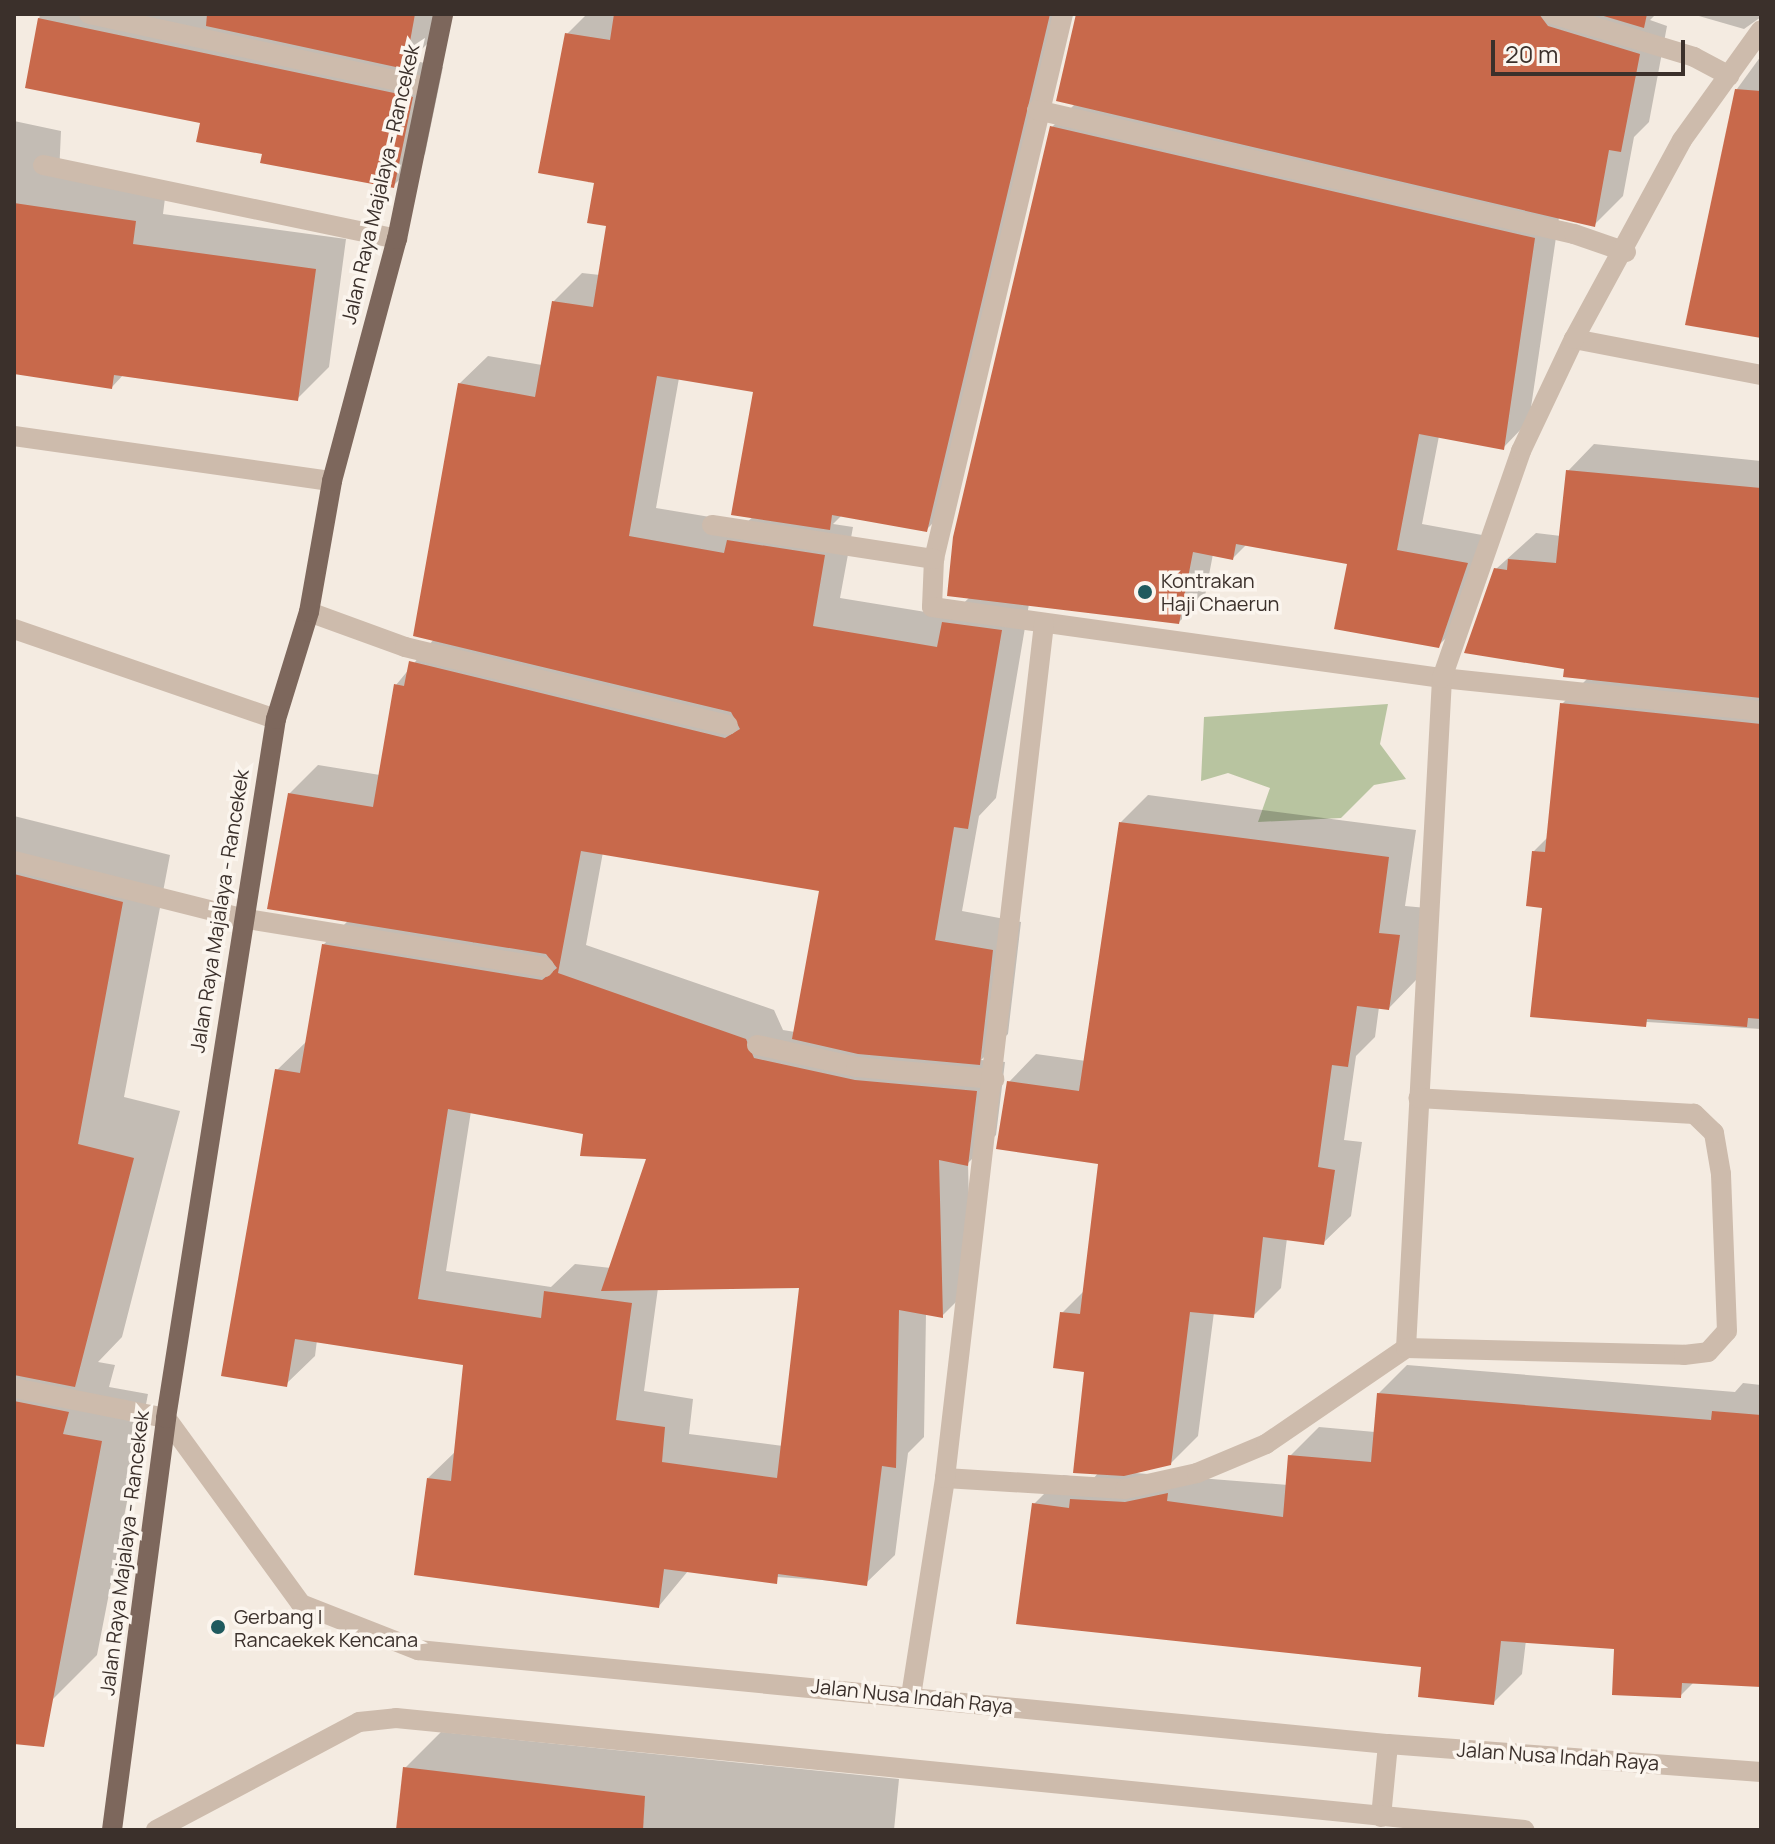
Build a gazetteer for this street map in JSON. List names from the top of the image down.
{
  "streets": {
    "main road": ["Jalan Raya Majalaya - Rancekek"],
    "street": ["Jalan Nusa Indah Raya"]
  },
  "crossings": [
    ["Jalan Raya Majalaya - Rancekek", "Jalan Nusa Indah Raya"]
  ],
  "places": ["Kontrakan Haji Chaerun", "Gerbang I Rancaekek Kencana"],
  "scale_bar": "20 m"
}
